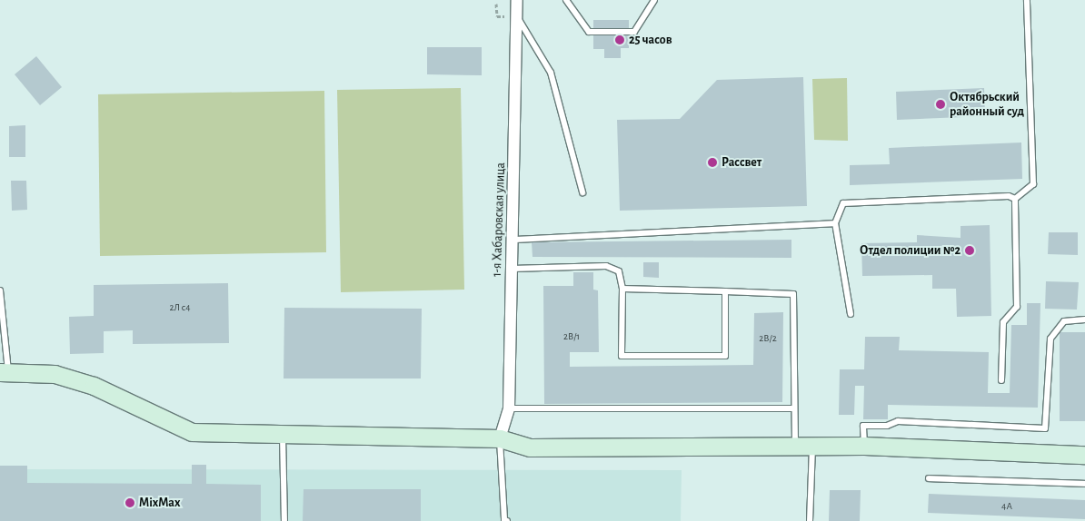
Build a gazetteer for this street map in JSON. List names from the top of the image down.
{
  "streets": {
    "street": ["1-я Хабаровская улица"]
  },
  "places": [
    "25 часов",
    "Октябрьский районный суд",
    "Рассвет",
    "Отдел полиции №2",
    "MixMax"
  ],
  "house_numbers": [
    "2Л с4",
    "2В/1",
    "2В/2",
    "4А"
  ]
}
